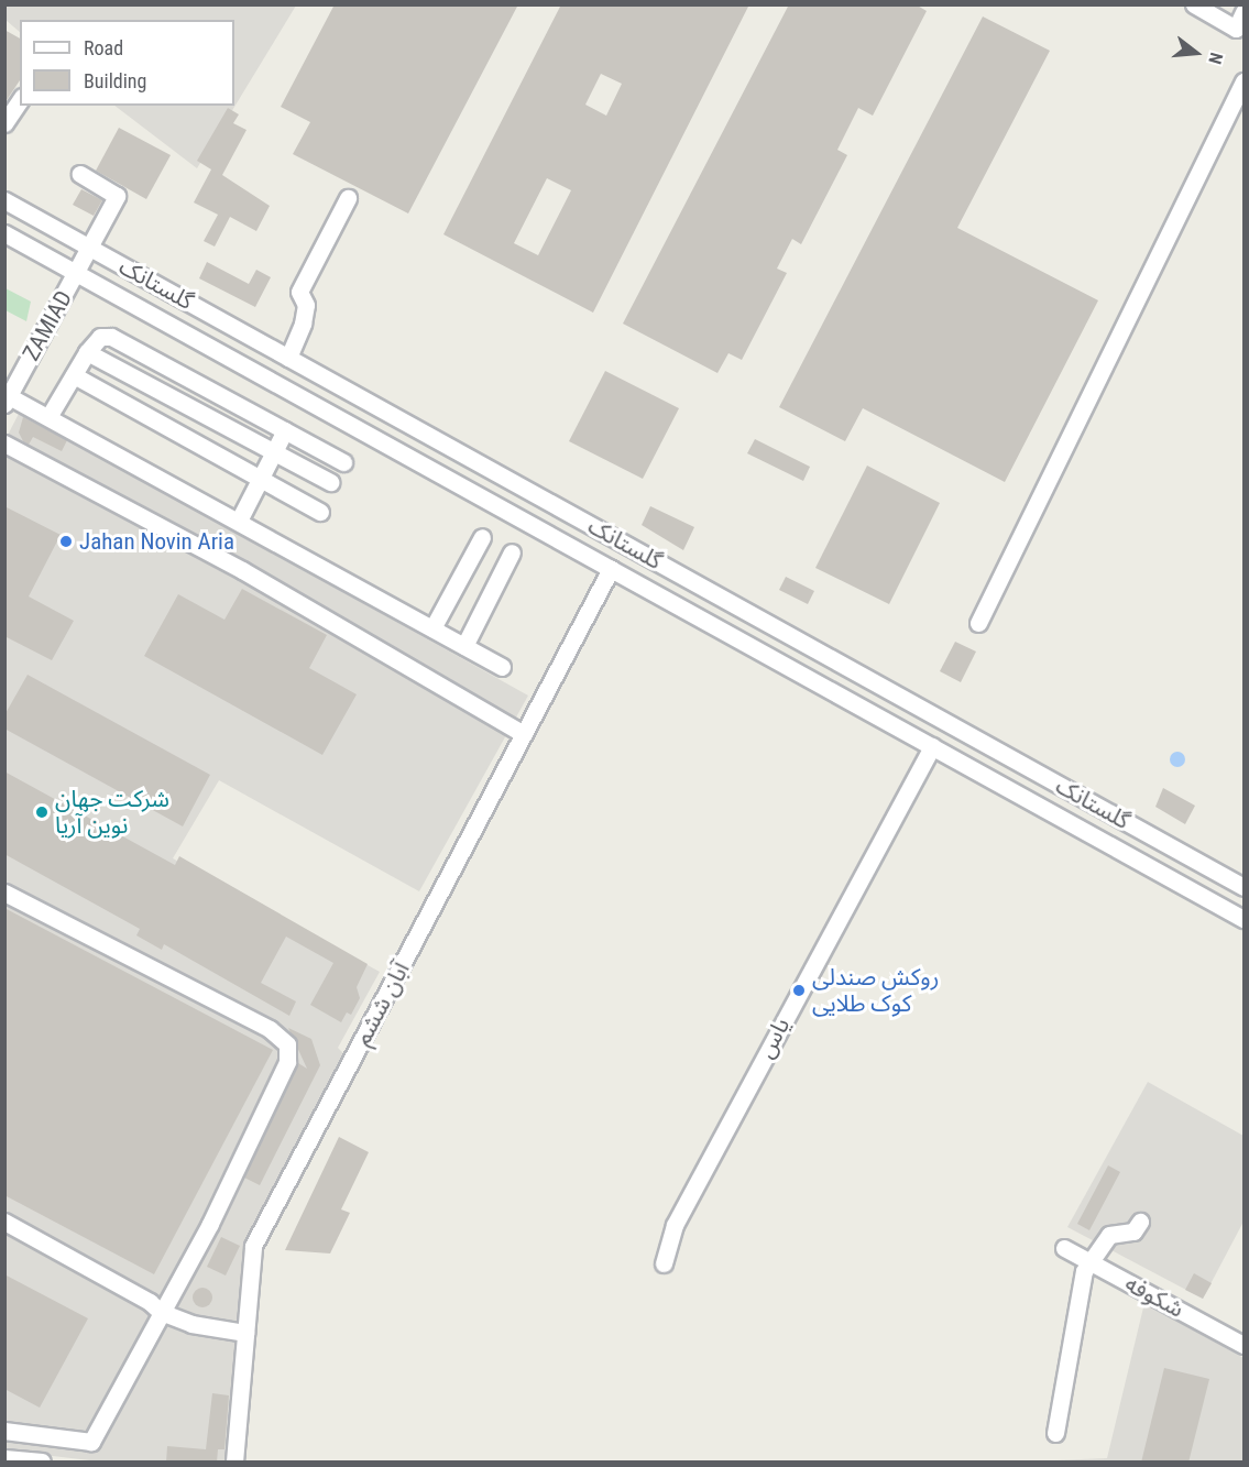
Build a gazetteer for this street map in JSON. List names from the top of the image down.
{
  "streets": {
    "street": [
      "گلستانک",
      "ZAMIAD",
      "آبان ششم",
      "یاس",
      "شکوفه"
    ]
  },
  "crossings": [
    ["گلستانک", "ZAMIAD"],
    ["گلستانک", "آبان ششم"],
    ["گلستانک", "یاس"]
  ],
  "places": ["Jahan Novin Aria", "شرکت جهان نوین آریا", "روکش صندلی کوک طلایی"],
  "legend": ["Road", "Building"],
  "north": "right"
}
